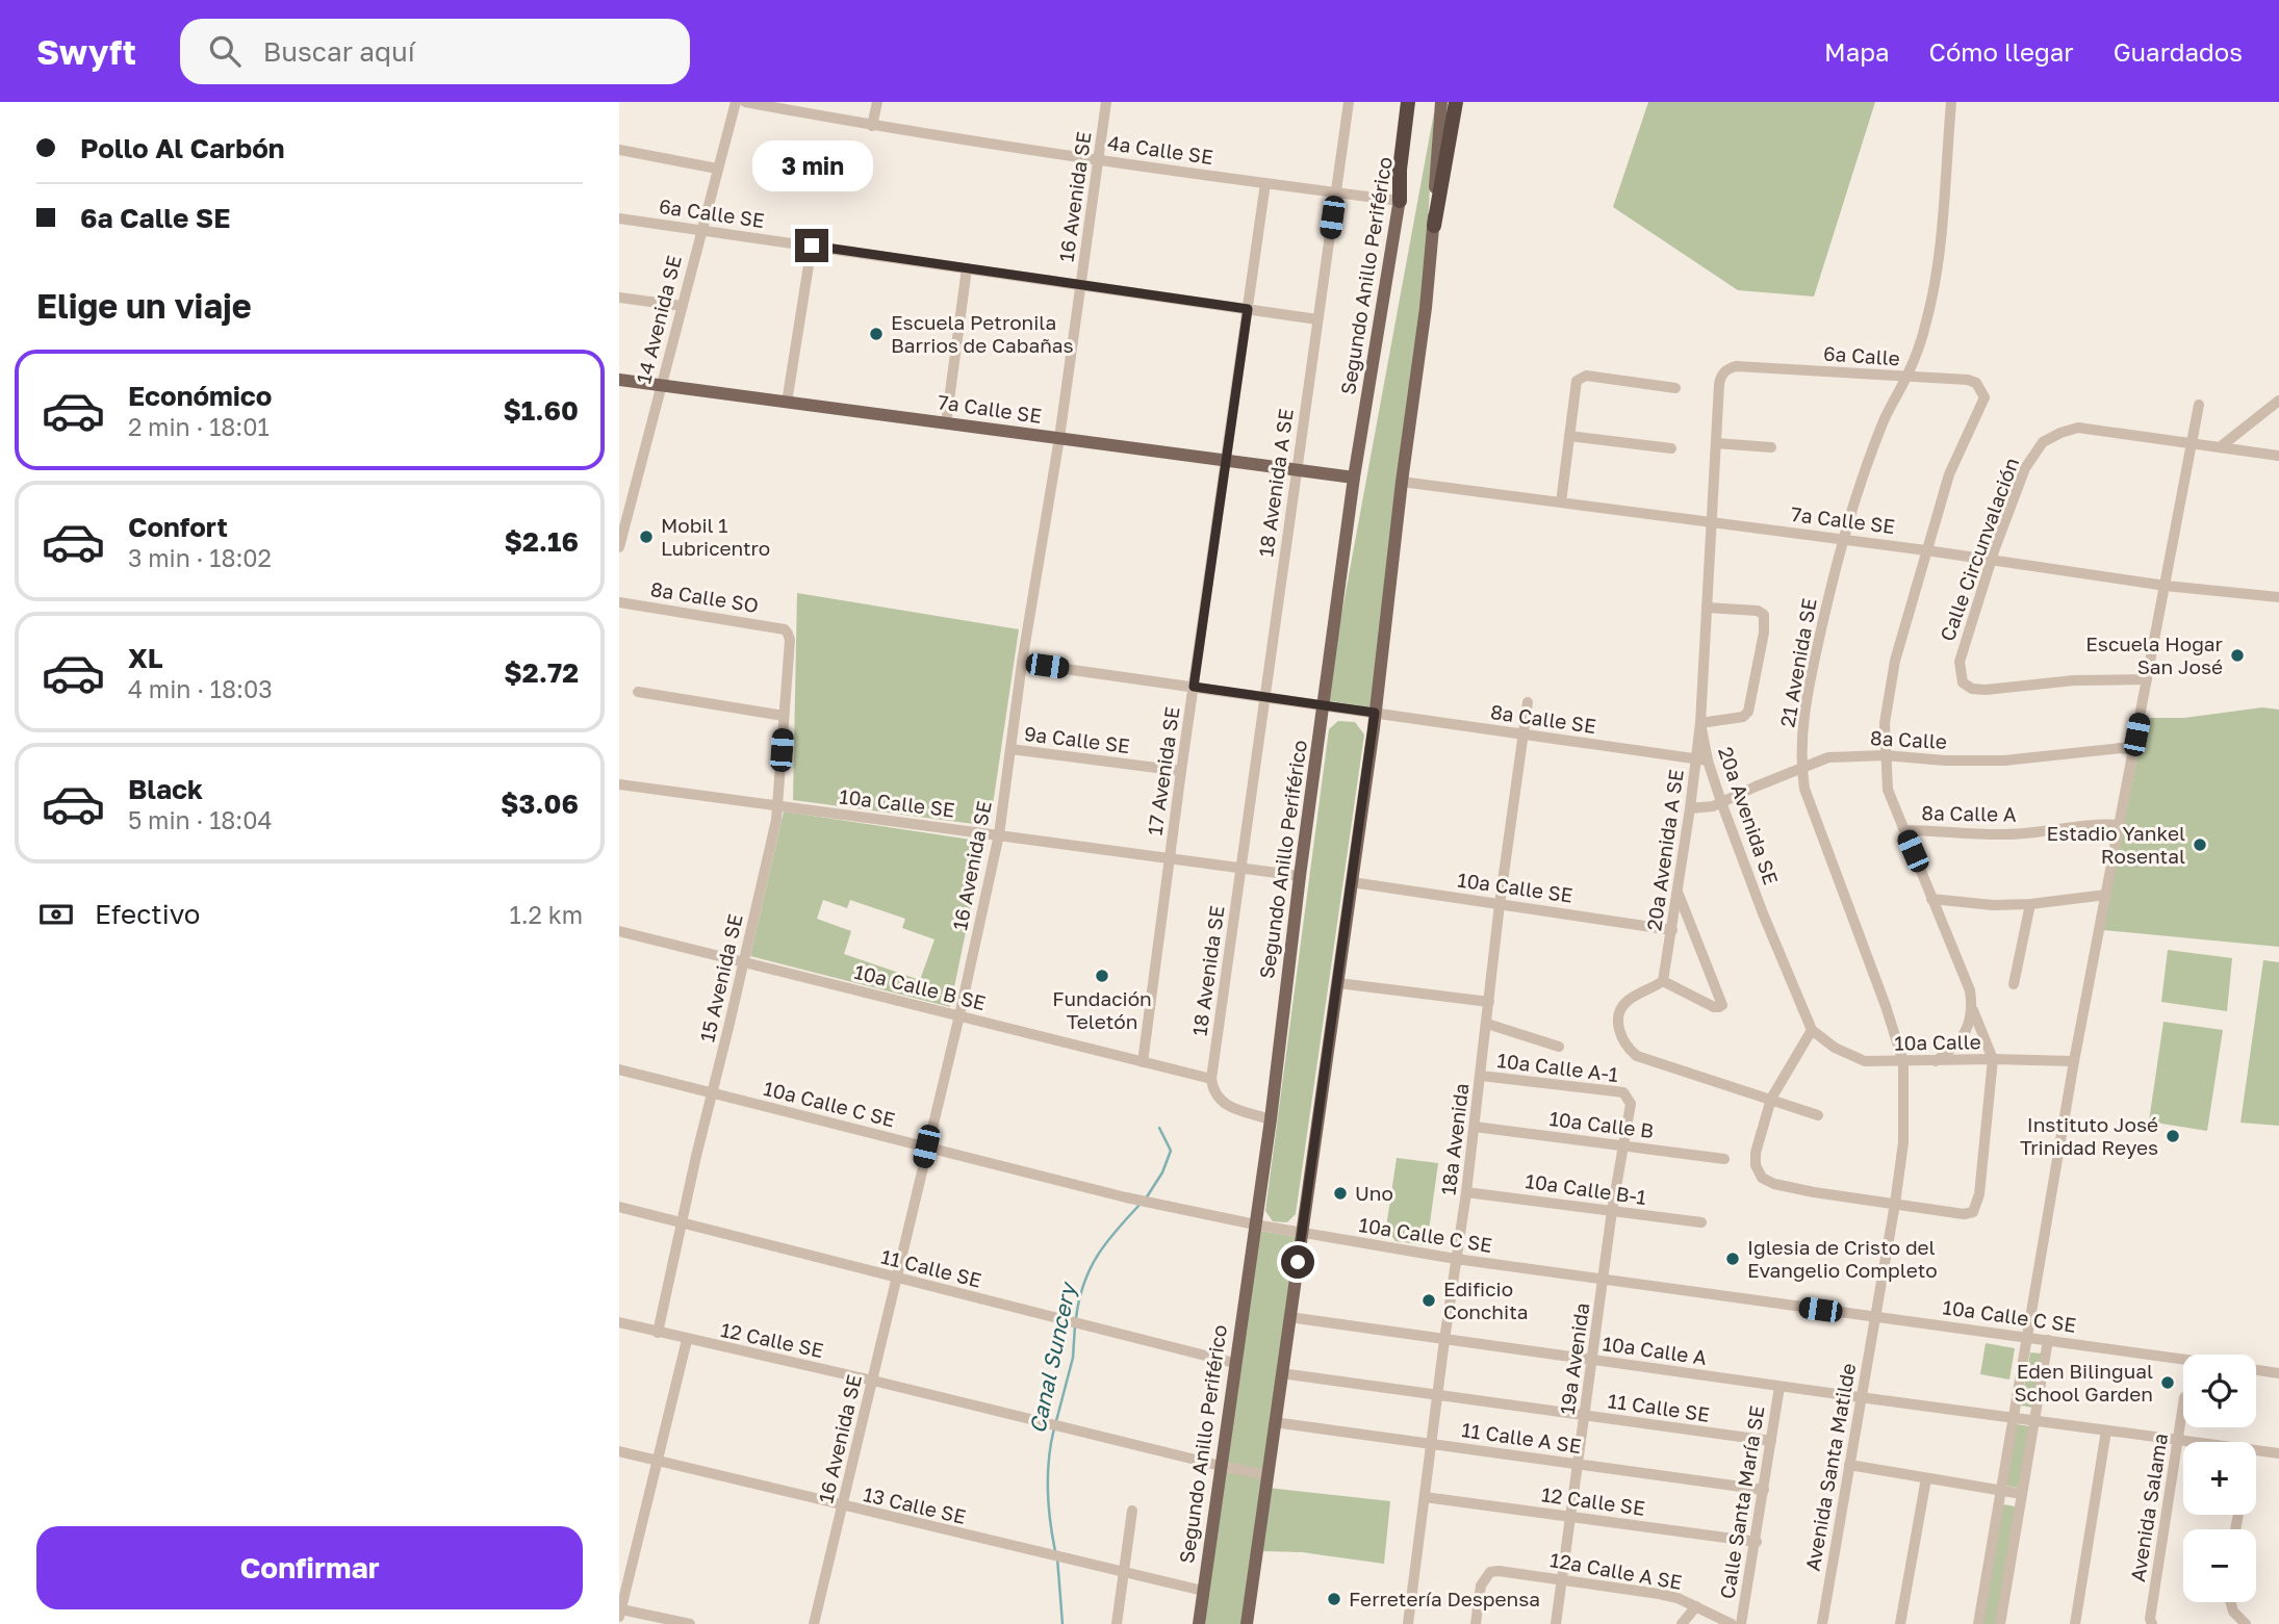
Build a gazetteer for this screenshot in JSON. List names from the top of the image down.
{
  "streets": {
    "main road": ["Segundo Anillo Periférico", "7a Calle SE"],
    "street": [
      "4a Calle SE",
      "16 Avenida SE",
      "6a Calle SE",
      "14 Avenida SE",
      "6a Calle",
      "18 Avenida A SE",
      "Calle Circunvalación",
      "8a Calle SO",
      "21 Avenida SE",
      "8a Calle SE",
      "9a Calle SE",
      "8a Calle",
      "17 Avenida SE",
      "10a Calle SE",
      "8a Calle A",
      "20a Avenida SE",
      "20a Avenida A SE",
      "18 Avenida SE",
      "15 Avenida SE",
      "10a Calle B SE",
      "10a Calle",
      "10a Calle A-1",
      "10a Calle C SE",
      "10a Calle B",
      "18a Avenida",
      "10a Calle B-1",
      "11 Calle SE",
      "12 Calle SE",
      "10a Calle A",
      "19a Avenida",
      "11 Calle A SE",
      "Avenida Santa Matilde",
      "Calle Santa María SE",
      "13 Calle SE",
      "Avenida Salama",
      "12a Calle A SE"
    ]
  },
  "crossings": [
    ["4a Calle SE", "16 Avenida SE"],
    ["4a Calle SE", "Segundo Anillo Periférico"],
    ["4a Calle SE", "18 Avenida A SE"],
    ["4a Calle SE", "17 Avenida SE"],
    ["16 Avenida SE", "6a Calle SE"],
    ["16 Avenida SE", "7a Calle SE"],
    ["16 Avenida SE", "9a Calle SE"],
    ["16 Avenida SE", "10a Calle SE"],
    ["16 Avenida SE", "10a Calle B SE"],
    ["16 Avenida SE", "10a Calle C SE"],
    ["16 Avenida SE", "11 Calle SE"],
    ["16 Avenida SE", "12 Calle SE"],
    ["16 Avenida SE", "13 Calle SE"],
    ["6a Calle SE", "14 Avenida SE"],
    ["6a Calle SE", "18 Avenida A SE"],
    ["6a Calle SE", "17 Avenida SE"],
    ["Segundo Anillo Periférico", "7a Calle SE"],
    ["Segundo Anillo Periférico", "8a Calle SE"],
    ["Segundo Anillo Periférico", "10a Calle SE"],
    ["Segundo Anillo Periférico", "10a Calle C SE"],
    ["Segundo Anillo Periférico", "11 Calle SE"],
    ["Segundo Anillo Periférico", "12 Calle SE"],
    ["Segundo Anillo Periférico", "13 Calle SE"],
    ["14 Avenida SE", "7a Calle SE"],
    ["6a Calle", "7a Calle SE"],
    ["6a Calle", "21 Avenida SE"],
    ["6a Calle", "20a Avenida SE"],
    ["7a Calle SE", "18 Avenida A SE"],
    ["7a Calle SE", "Calle Circunvalación"],
    ["7a Calle SE", "21 Avenida SE"],
    ["7a Calle SE", "17 Avenida SE"],
    ["7a Calle SE", "20a Avenida SE"],
    ["18 Avenida A SE", "10a Calle SE"],
    ["18 Avenida A SE", "18 Avenida SE"],
    ["8a Calle SO", "15 Avenida SE"],
    ["21 Avenida SE", "8a Calle"],
    ["21 Avenida SE", "10a Calle"],
    ["21 Avenida SE", "10a Calle C SE"],
    ["21 Avenida SE", "Avenida Santa Matilde"],
    ["8a Calle SE", "20a Avenida SE"],
    ["8a Calle SE", "20a Avenida A SE"],
    ["8a Calle SE", "18a Avenida"],
    ["9a Calle SE", "17 Avenida SE"],
    ["8a Calle", "20a Avenida SE"],
    ["8a Calle", "20a Avenida A SE"],
    ["17 Avenida SE", "10a Calle SE"],
    ["17 Avenida SE", "10a Calle B SE"],
    ["10a Calle SE", "20a Avenida A SE"],
    ["10a Calle SE", "18 Avenida SE"],
    ["10a Calle SE", "15 Avenida SE"],
    ["10a Calle SE", "18a Avenida"],
    ["20a Avenida SE", "20a Avenida A SE"],
    ["20a Avenida SE", "10a Calle"],
    ["18 Avenida SE", "10a Calle B SE"],
    ["15 Avenida SE", "10a Calle B SE"],
    ["15 Avenida SE", "10a Calle C SE"],
    ["15 Avenida SE", "11 Calle SE"],
    ["15 Avenida SE", "12 Calle SE"],
    ["10a Calle A-1", "18a Avenida"],
    ["10a Calle A-1", "19a Avenida"],
    ["10a Calle C SE", "18a Avenida"],
    ["10a Calle C SE", "19a Avenida"],
    ["10a Calle C SE", "Avenida Santa Matilde"],
    ["10a Calle B", "18a Avenida"],
    ["10a Calle B", "19a Avenida"],
    ["18a Avenida", "10a Calle B-1"],
    ["18a Avenida", "11 Calle SE"],
    ["18a Avenida", "12 Calle SE"],
    ["18a Avenida", "10a Calle A"],
    ["18a Avenida", "11 Calle A SE"],
    ["10a Calle B-1", "19a Avenida"],
    ["11 Calle SE", "19a Avenida"],
    ["11 Calle SE", "Calle Santa María SE"],
    ["12 Calle SE", "19a Avenida"],
    ["12 Calle SE", "Calle Santa María SE"],
    ["10a Calle A", "19a Avenida"],
    ["10a Calle A", "Avenida Santa Matilde"],
    ["10a Calle A", "Calle Santa María SE"],
    ["10a Calle A", "Avenida Salama"],
    ["19a Avenida", "11 Calle A SE"],
    ["19a Avenida", "12a Calle A SE"],
    ["11 Calle A SE", "Calle Santa María SE"]
  ],
  "water": ["Canal Suncery"],
  "places": [
    "Escuela Petronila Barrios de Cabañas",
    "Mobil 1 Lubricentro",
    "Escuela Hogar San José",
    "Estadio Yankel Rosental",
    "Fundación Teletón",
    "Instituto José Trinidad Reyes",
    "Uno",
    "Iglesia de Cristo del Evangelio Completo",
    "Edificio Conchita",
    "Eden Bilingual School Garden",
    "Ferretería Despensa"
  ],
  "page": {
    "header": "Swyft",
    "search": "Buscar aquí",
    "nav": ["Mapa", "Cómo llegar", "Guardados"],
    "banner": ["Pollo Al Carbón", "6a Calle SE"],
    "bubble": "3 min",
    "heading": "Elige un viaje",
    "list": [
      {
        "name": "Económico",
        "note": "2 min · 18:01",
        "value": "$1.60"
      },
      {
        "name": "Confort",
        "note": "3 min · 18:02",
        "value": "$2.16"
      },
      {
        "name": "XL",
        "note": "4 min · 18:03",
        "value": "$2.72"
      },
      {
        "name": "Black",
        "note": "5 min · 18:04",
        "value": "$3.06"
      }
    ],
    "pay": ["Efectivo", "1.2 km"],
    "map_buttons": ["+", "−"],
    "buttons": "Confirmar"
  }
}
